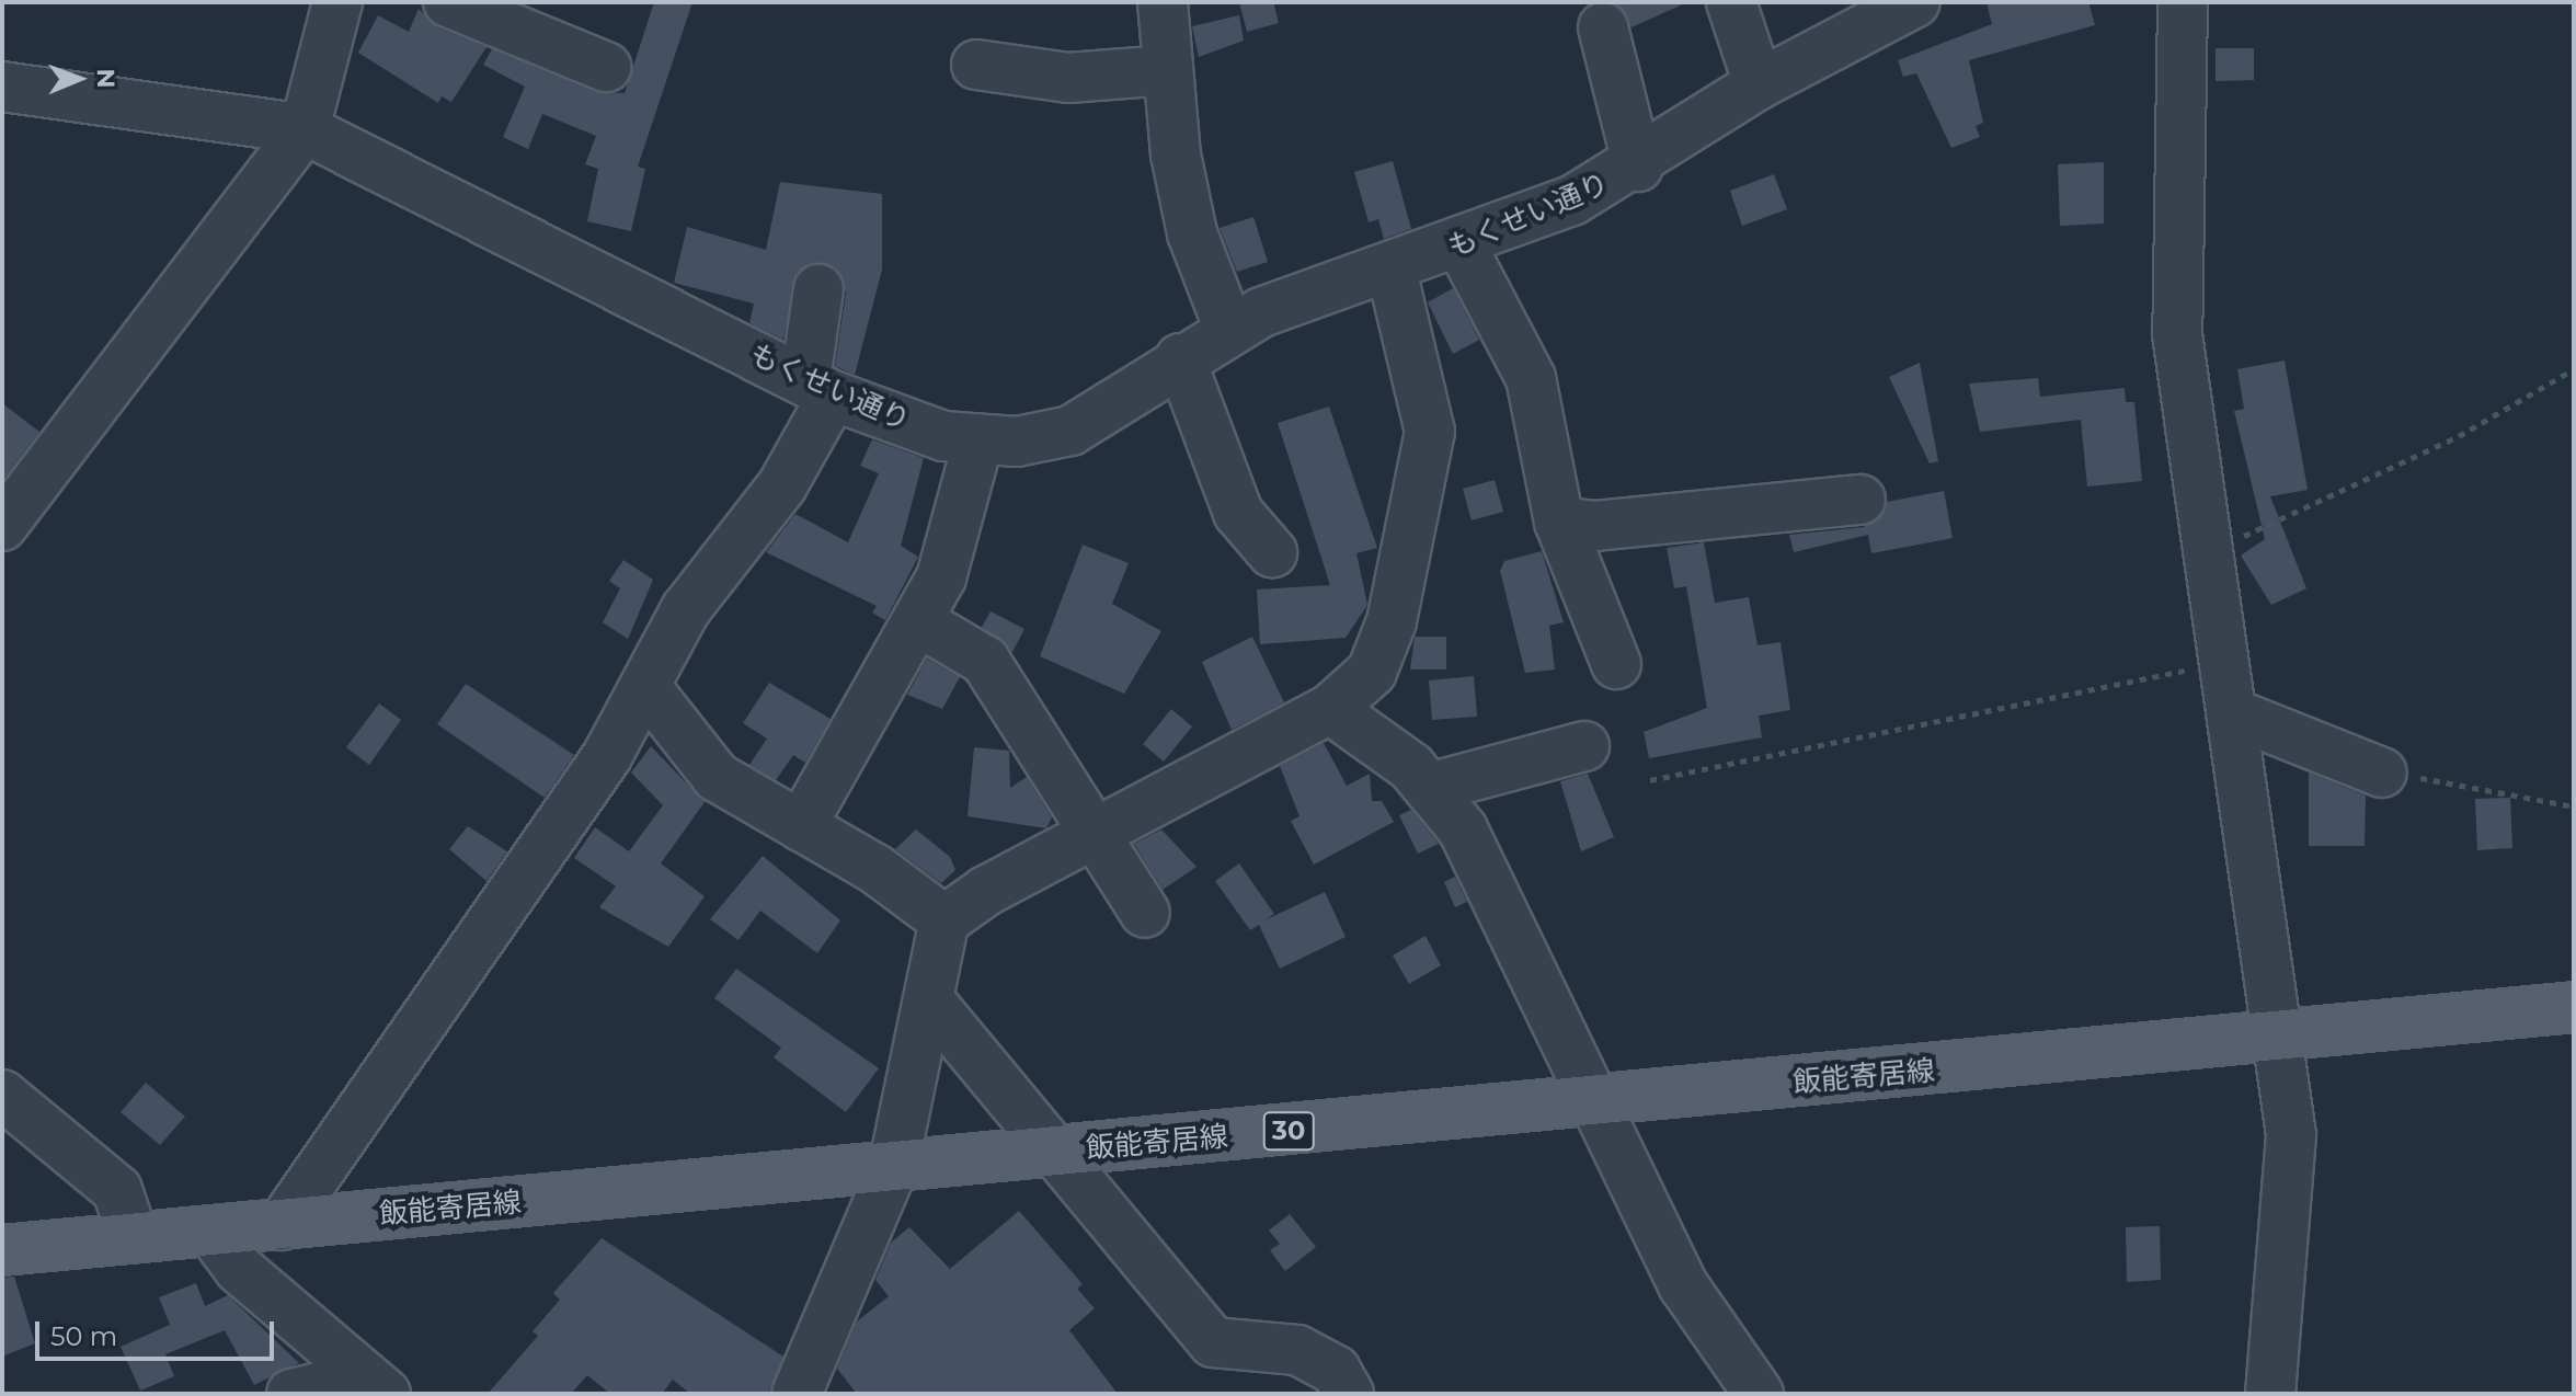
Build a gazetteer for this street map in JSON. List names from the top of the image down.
{
  "streets": {
    "main road": ["飯能寄居線", "30"],
    "street": ["もくせい通り"]
  },
  "scale_bar": "50 m",
  "north": "right"
}
